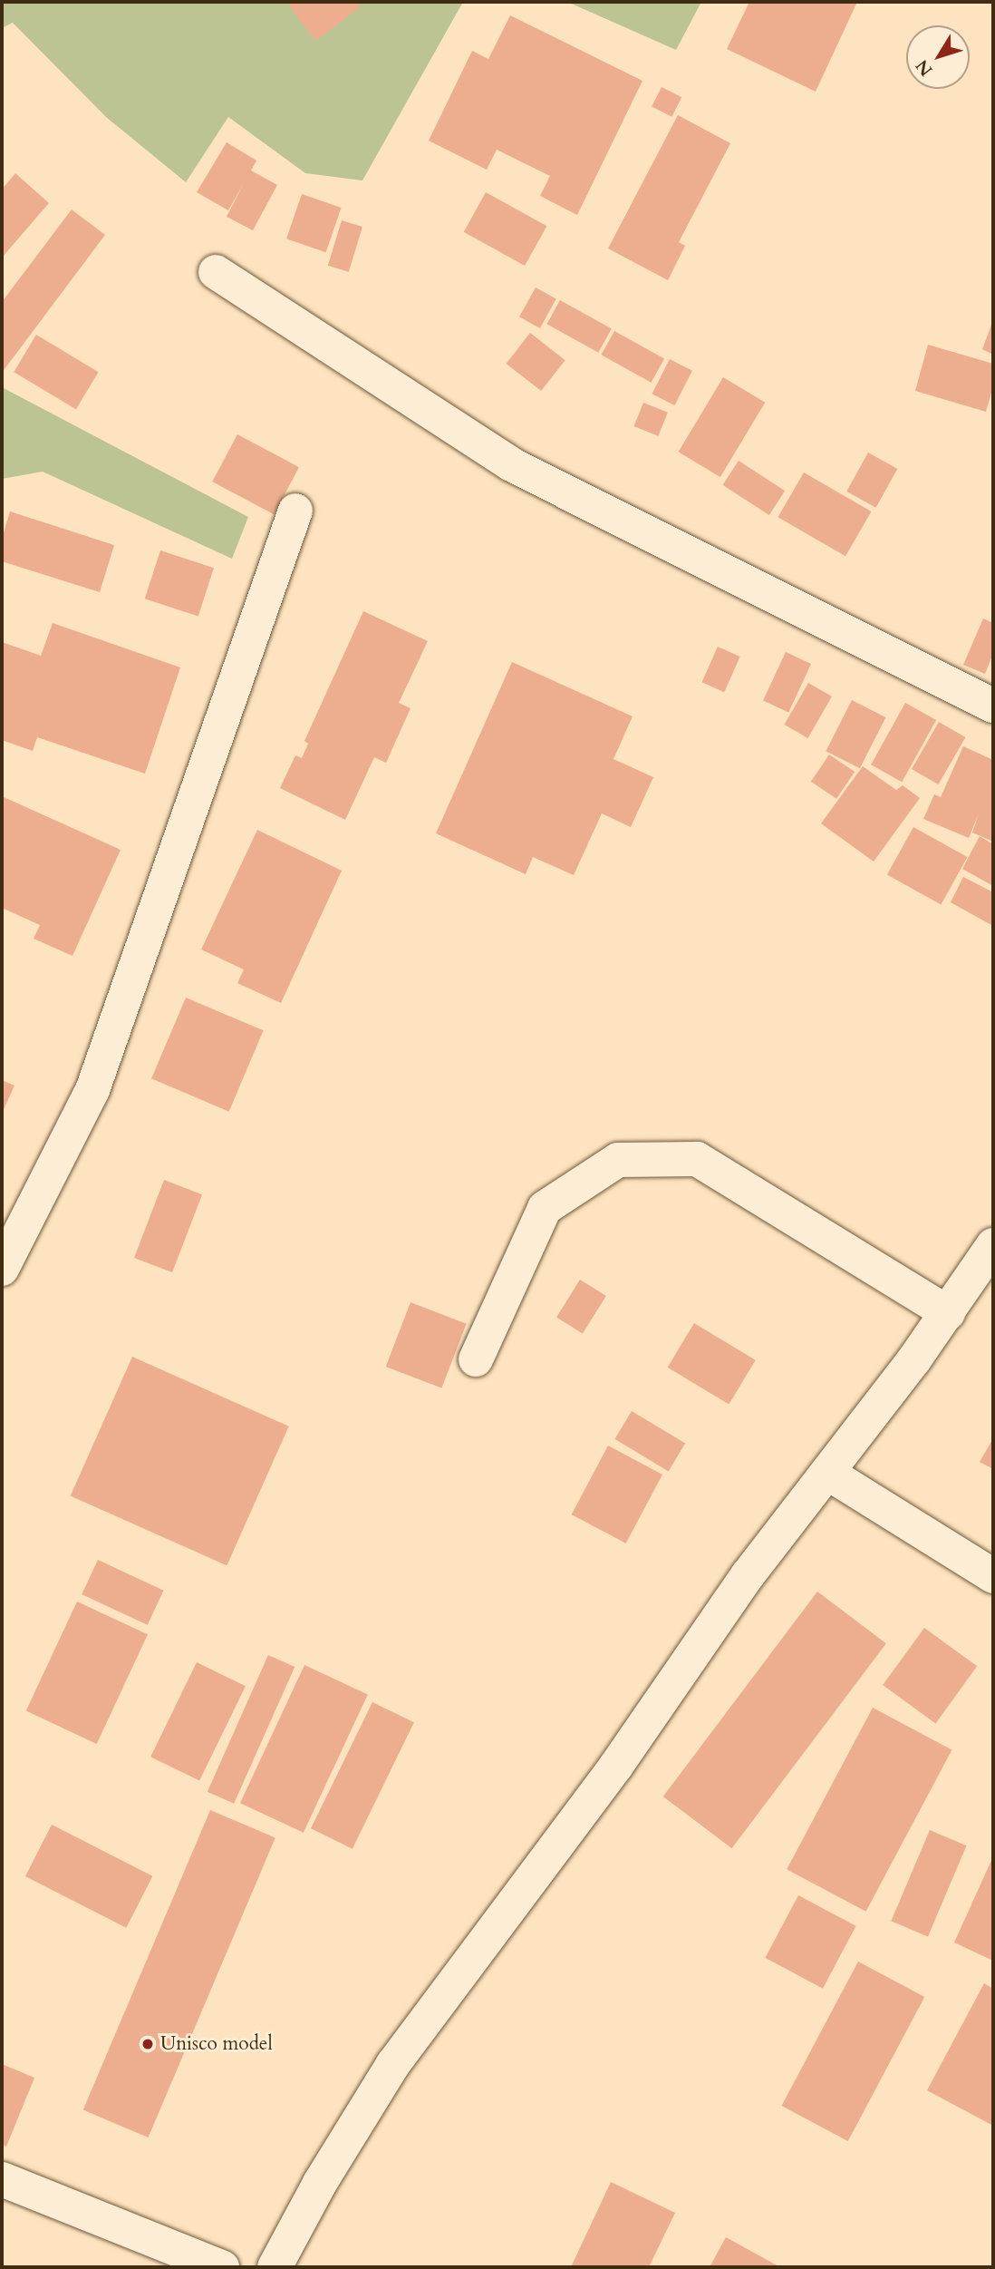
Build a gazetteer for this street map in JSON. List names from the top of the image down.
{
  "places": ["Unisco model"],
  "north": "bottom left"
}
